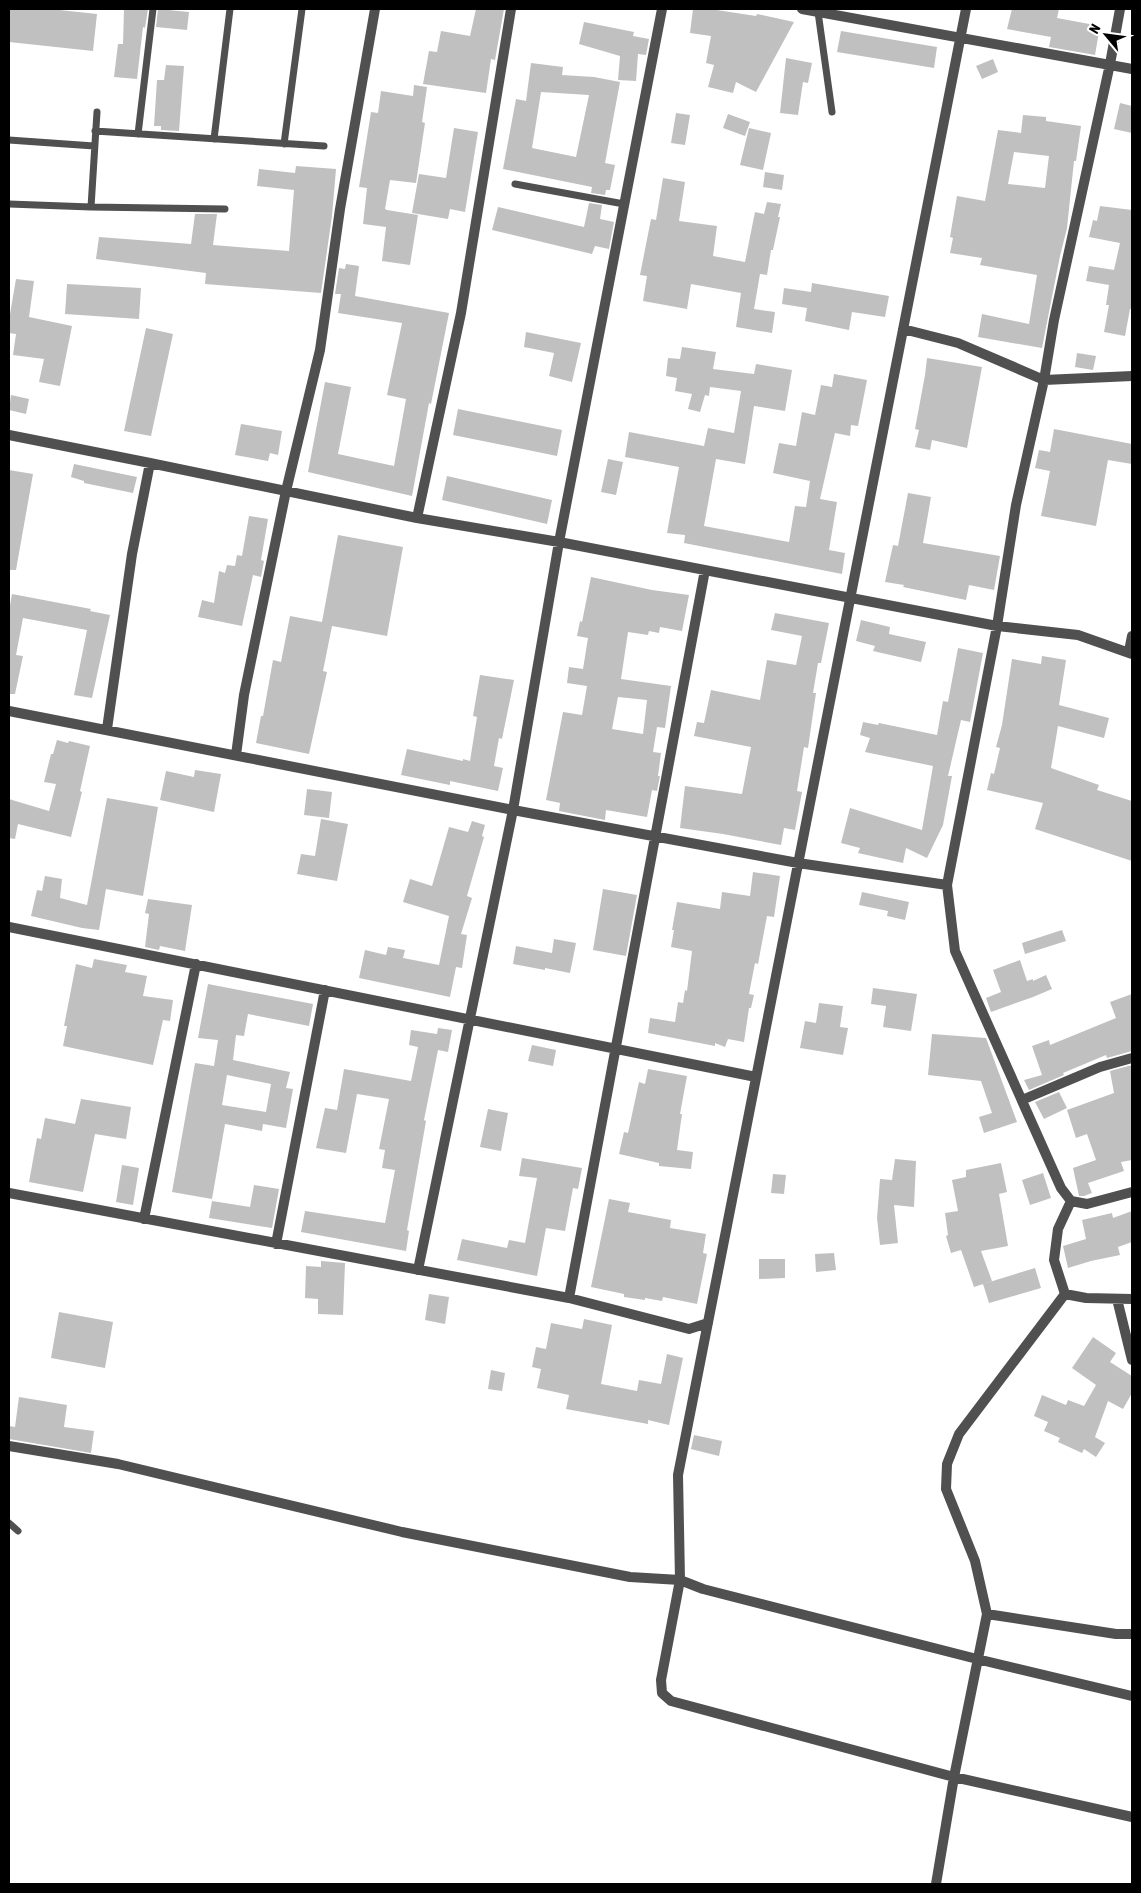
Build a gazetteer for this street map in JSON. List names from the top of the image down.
{
  "north": "top left"
}
